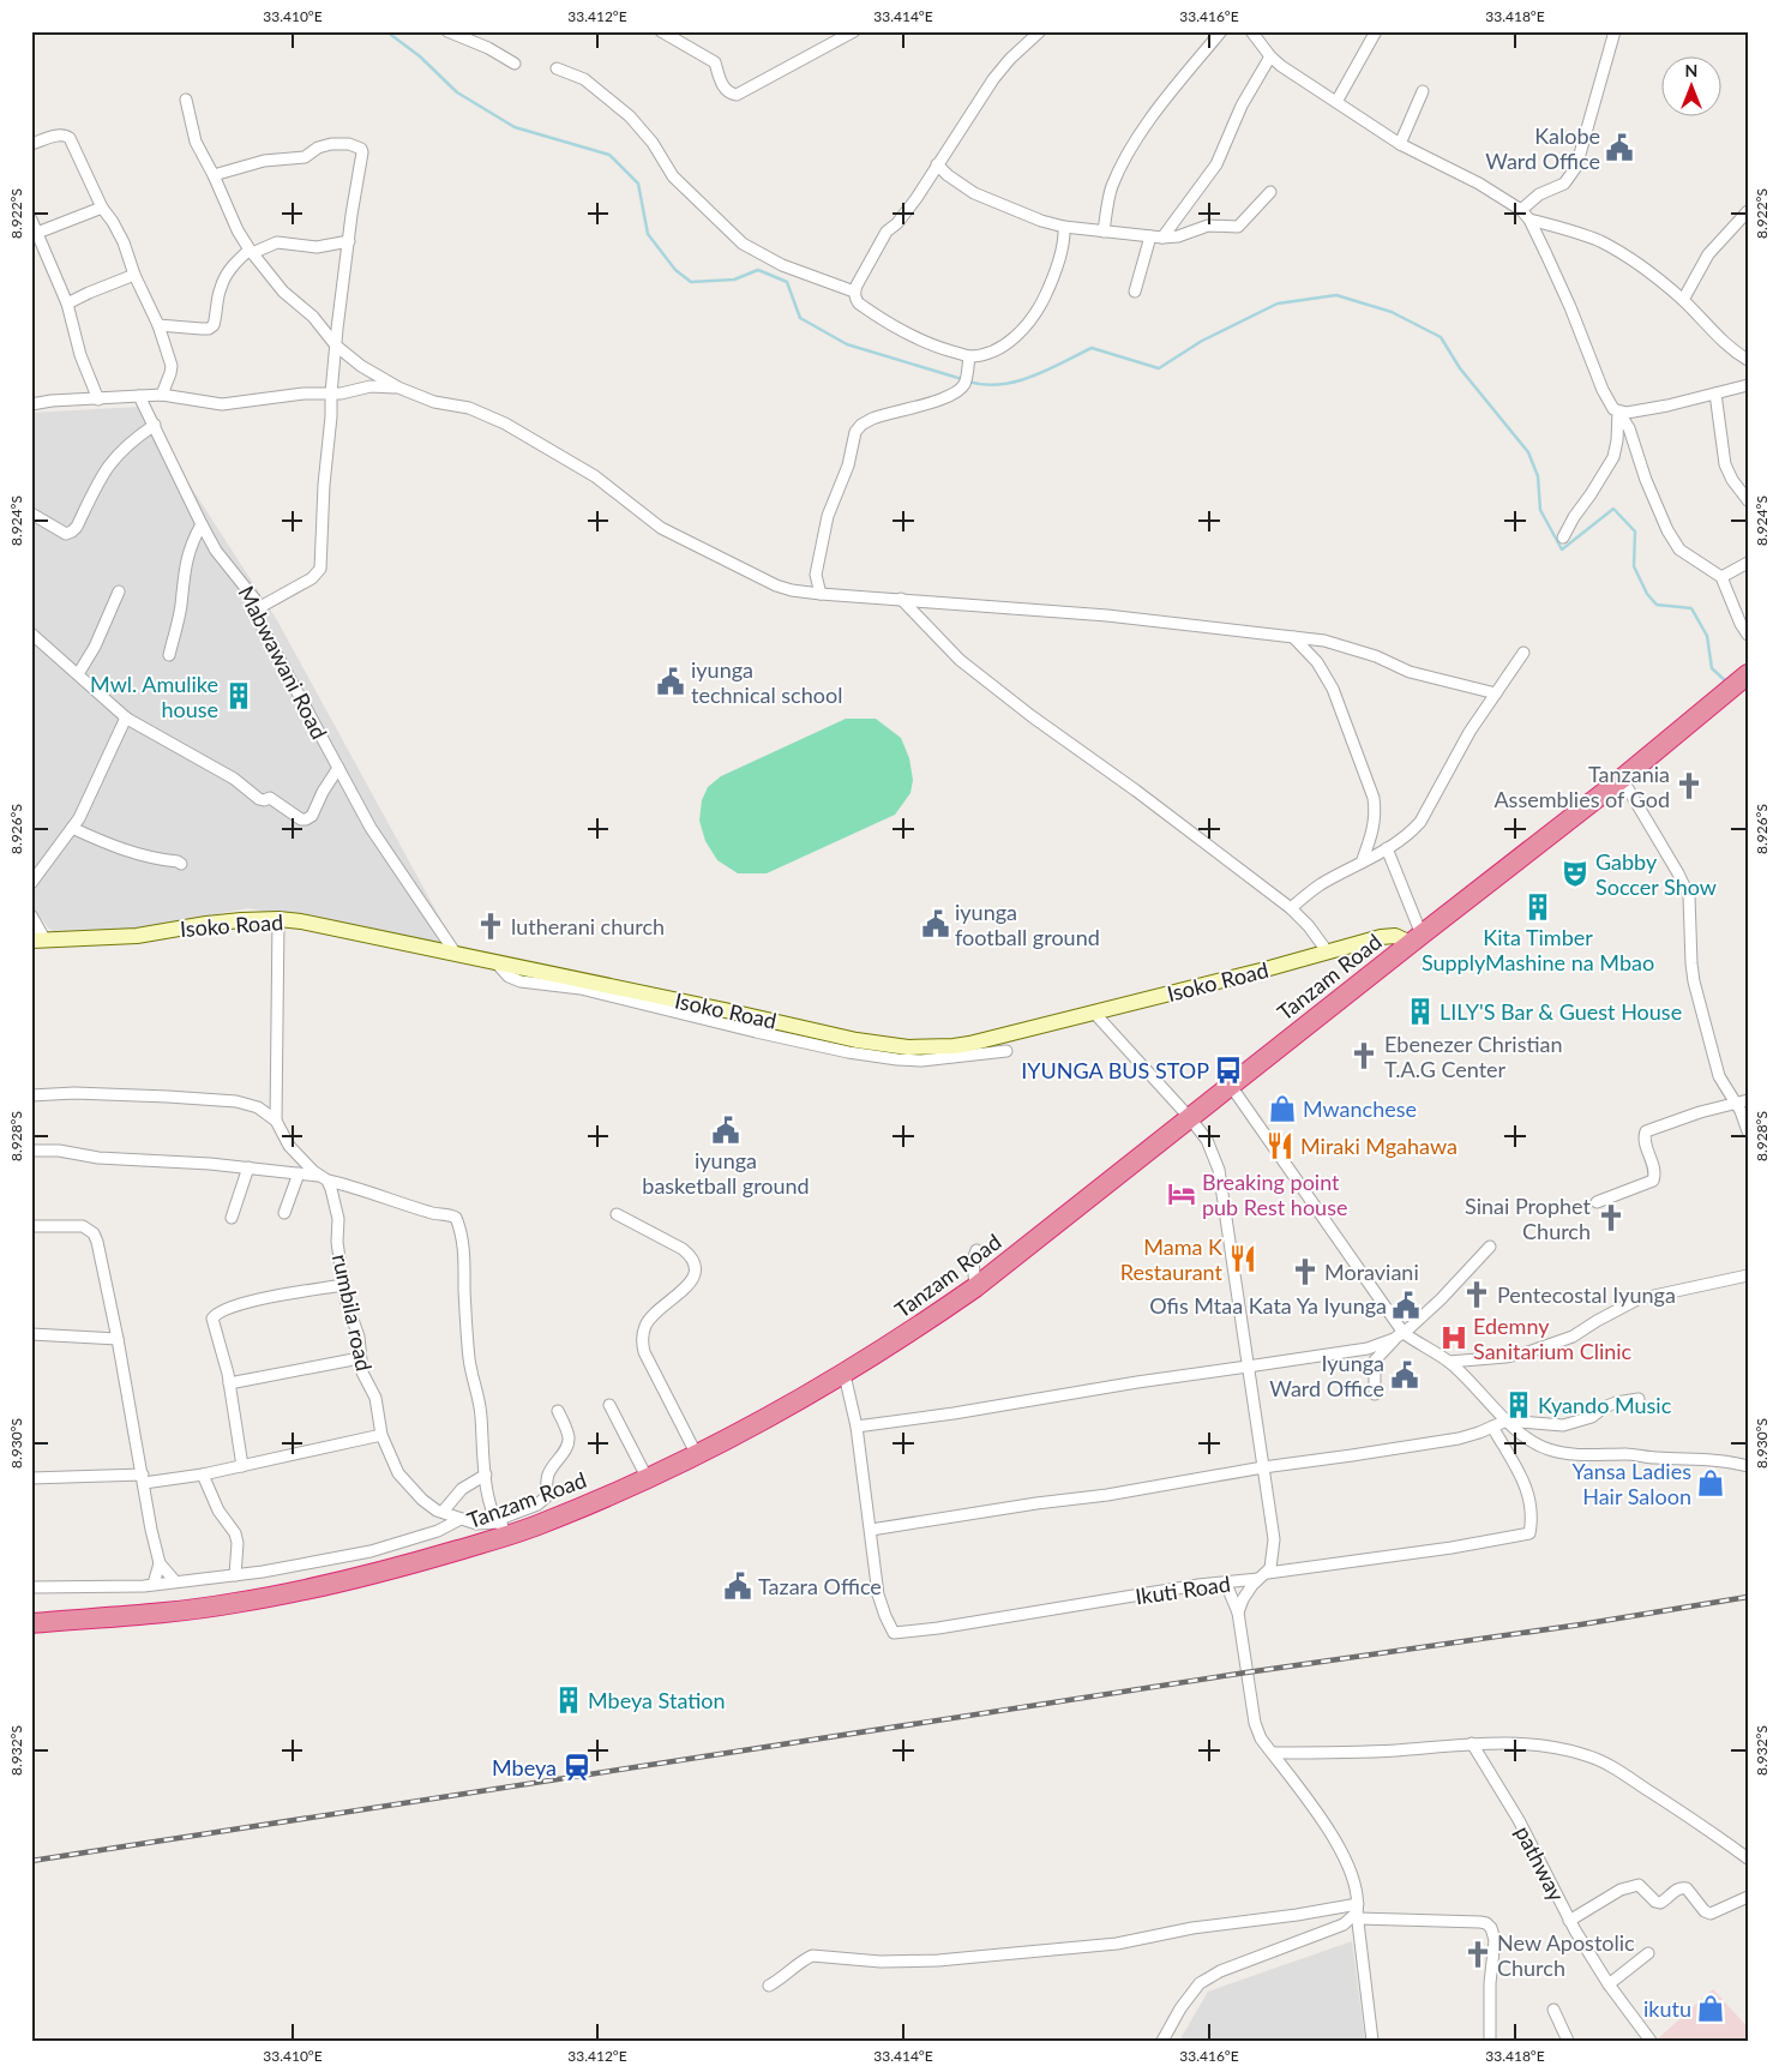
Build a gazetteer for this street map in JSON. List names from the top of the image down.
{
  "streets": {
    "highway": ["Tanzam Road"],
    "street": [
      "Mabwawani Road",
      "Isoko Road",
      "rumbila road",
      "Ikuti Road",
      "pathway"
    ]
  },
  "crossings": [
    ["Mabwawani Road", "Isoko Road"],
    ["Isoko Road", "Tanzam Road"],
    ["Tanzam Road", "rumbila road"],
    ["Tanzam Road", "Ikuti Road"]
  ],
  "places": {
    "public building": [
      "Kalobe Ward Office",
      "iyunga technical school",
      "iyunga football ground",
      "iyunga basketball ground",
      "Ofis Mtaa Kata Ya Iyunga",
      "Iyunga Ward Office",
      "Tazara Office"
    ],
    "building": [
      "Mwl. Amulike house",
      "Kita Timber SupplyMashine na Mbao",
      "LILY'S Bar & Guest House",
      "Kyando Music",
      "Mbeya Station"
    ],
    "church": [
      "Tanzania Assemblies of God",
      "lutherani church",
      "Ebenezer Christian T.A.G Center",
      "Sinai Prophet Church",
      "Moraviani",
      "Pentecostal Iyunga",
      "New Apostolic Church"
    ],
    "theatre": ["Gabby Soccer Show"],
    "bus stop": ["IYUNGA BUS STOP"],
    "shop": ["Mwanchese", "Yansa Ladies Hair Saloon", "ikutu"],
    "restaurant": ["Miraki Mgahawa", "Mama K Restaurant"],
    "hotel": ["Breaking point pub Rest house"],
    "hospital": ["Edemny Sanitarium Clinic"],
    "station": ["Mbeya"]
  },
  "north": "top",
  "coordinates": [
    "33.410°E",
    "33.412°E",
    "33.414°E",
    "33.416°E",
    "33.418°E",
    "8.922°S",
    "8.924°S",
    "8.926°S",
    "8.928°S",
    "8.930°S",
    "8.932°S"
  ]
}
